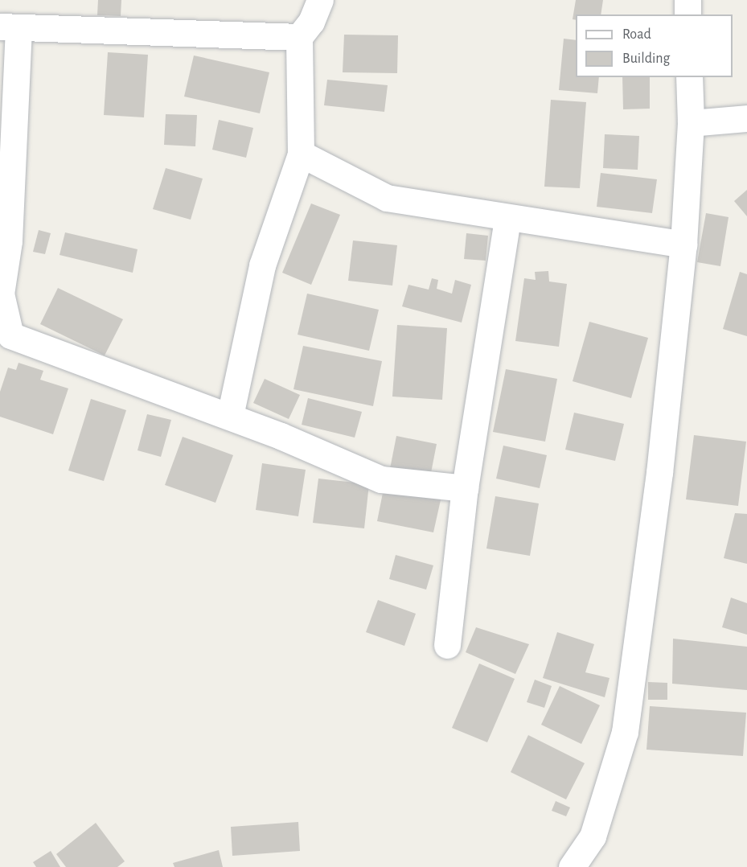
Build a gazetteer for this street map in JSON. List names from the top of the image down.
{
  "legend": ["Road", "Building"]
}
